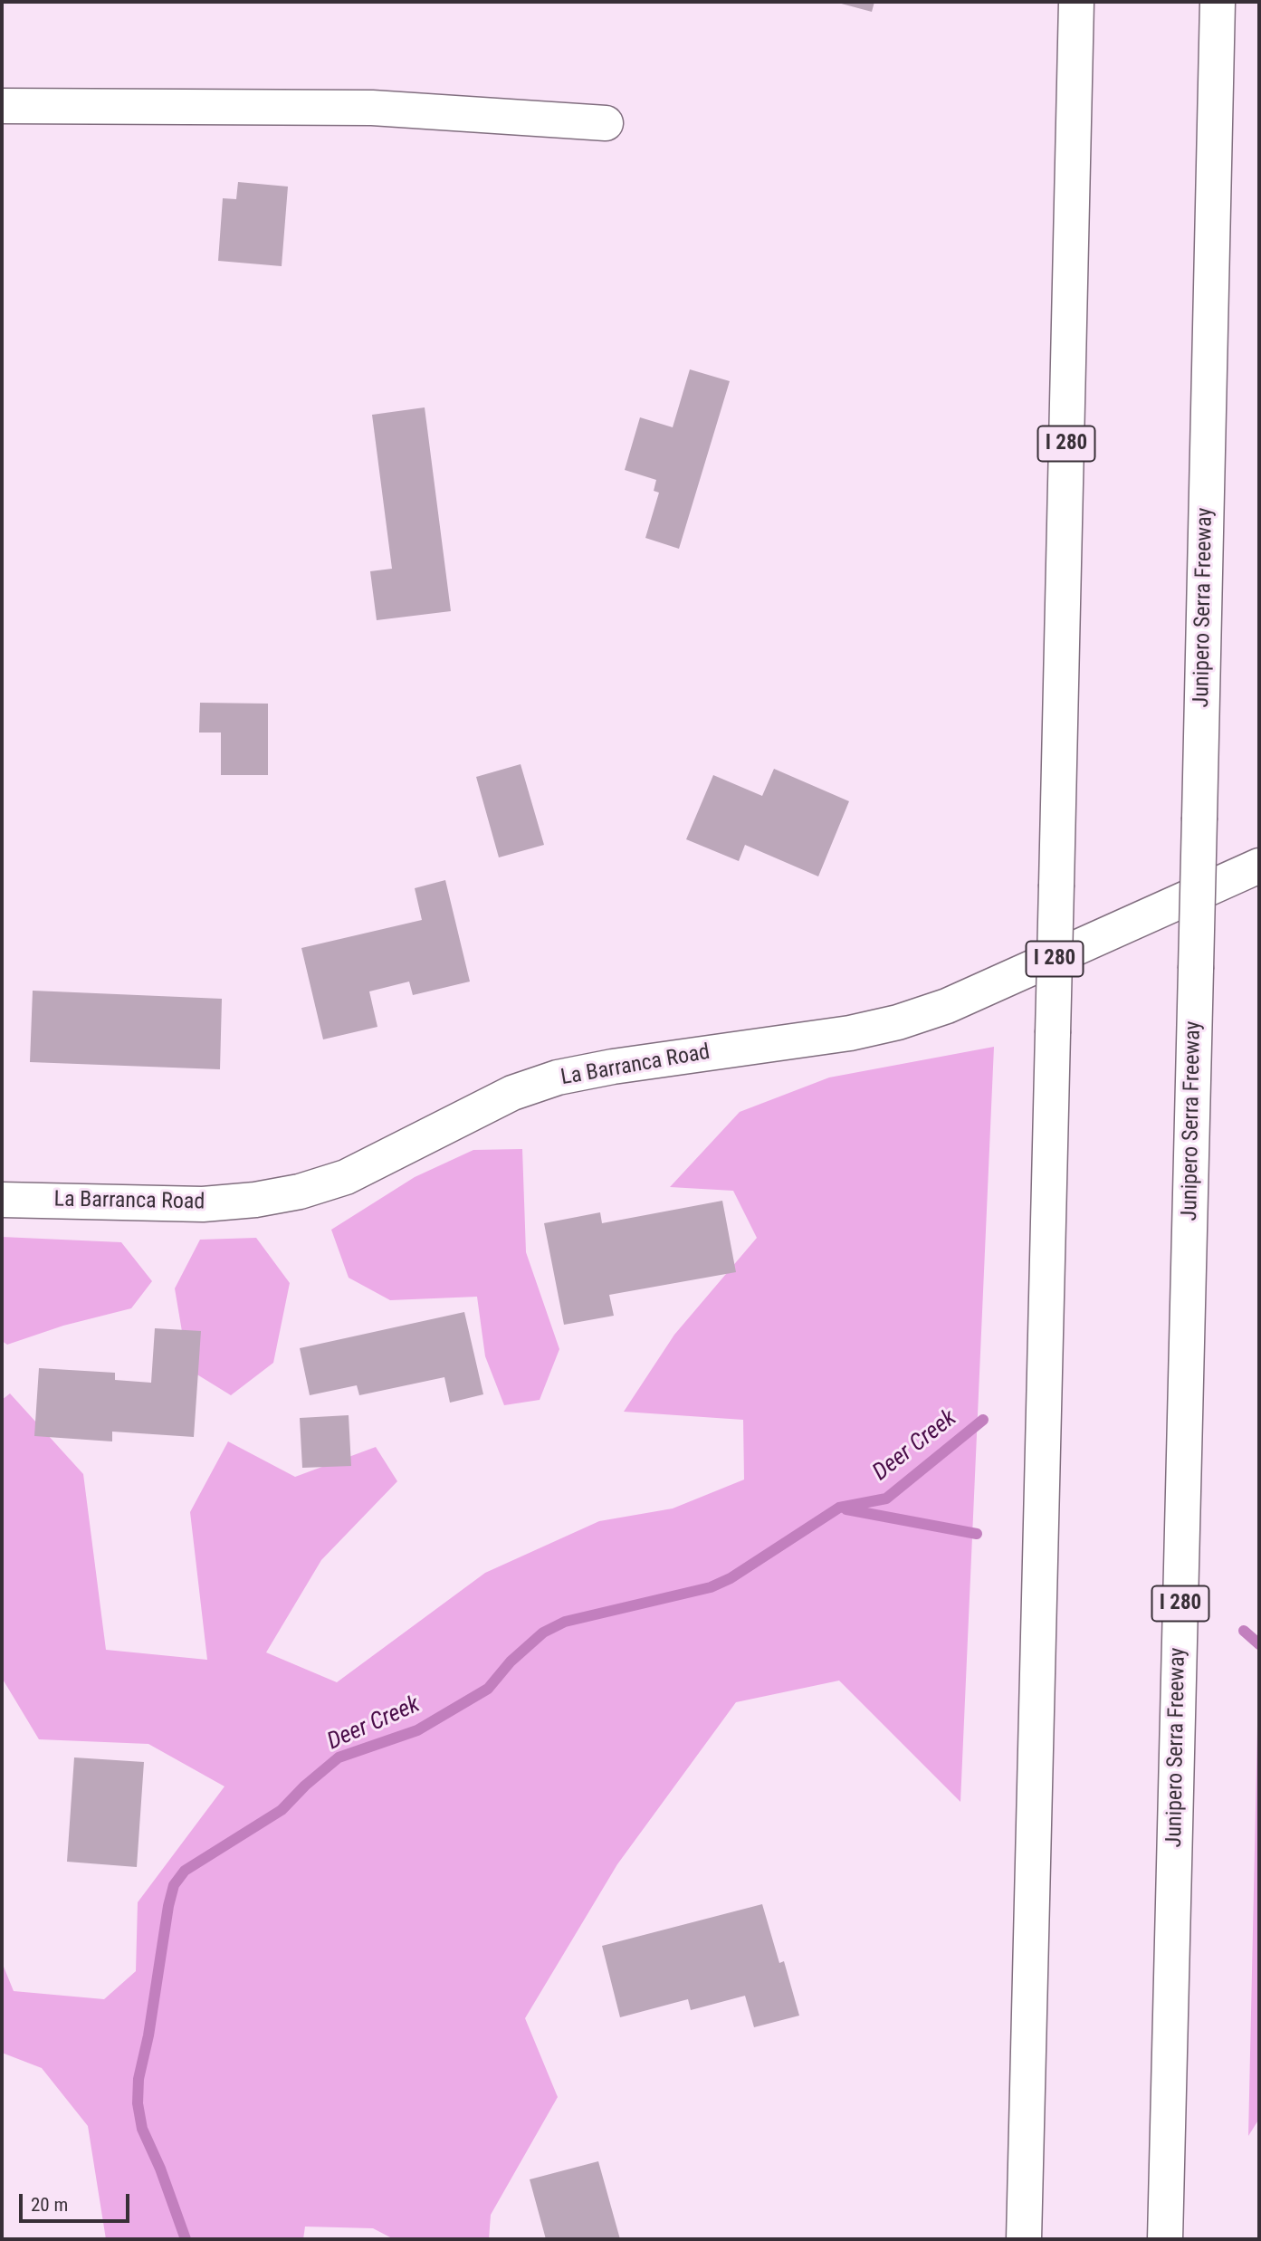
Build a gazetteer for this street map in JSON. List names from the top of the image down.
{
  "streets": {
    "main road": ["I 280", "Junipero Serra Freeway", "La Barranca Road"]
  },
  "water": ["Deer Creek"],
  "scale_bar": "20 m"
}
